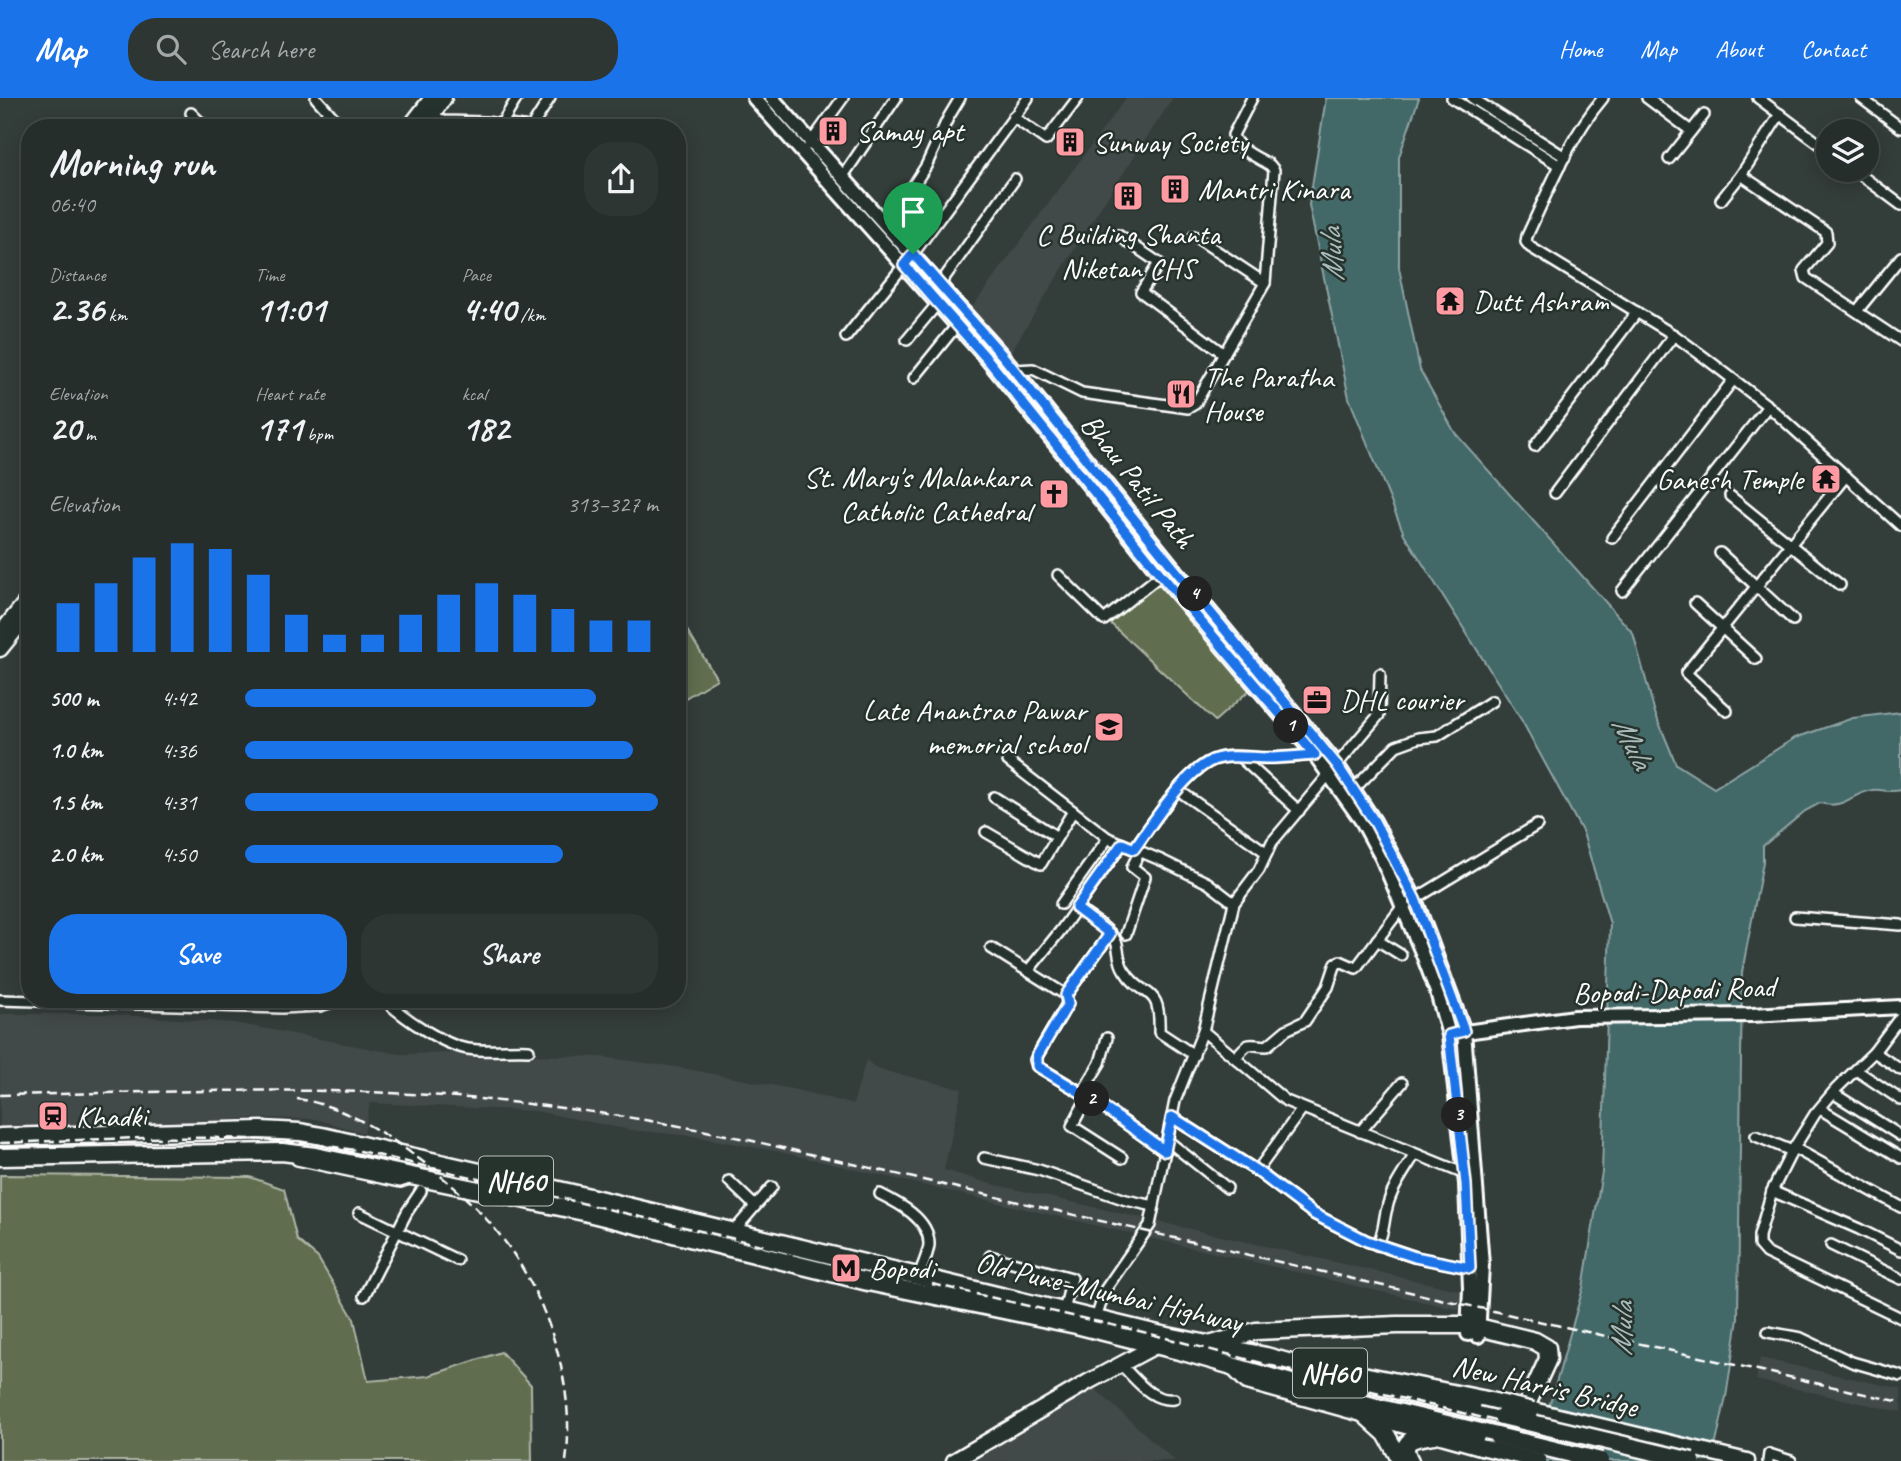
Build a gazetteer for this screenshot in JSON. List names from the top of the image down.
{
  "streets": {
    "highway": ["NH60", "Old Pune–Mumbai Highway"],
    "main road": ["Bhau Patil Path", "Bopodi-Dapodi Road", "New Harris Bridge"]
  },
  "crossings": [
    ["Bhau Patil Path", "Bopodi-Dapodi Road"],
    ["NH60", "Old Pune–Mumbai Highway"],
    ["Old Pune–Mumbai Highway", "New Harris Bridge"]
  ],
  "water": ["Mula"],
  "places": {
    "building": [
      "Samay apt",
      "Sunway Society",
      "Mantri Kinara",
      "C Building Shanta Niketan CHS"
    ],
    "temple": ["Dutt Ashram", "Ganesh Temple"],
    "restaurant": ["The Paratha House"],
    "church": ["St. Mary's Malankara Catholic Cathedral"],
    "office": ["DHL courier"],
    "school or university": ["Late Anantrao Pawar memorial school"],
    "station": ["Khadki"],
    "metro station": ["Bopodi"]
  },
  "page": {
    "header": "Map",
    "search": "Search here",
    "nav": [
      "Home",
      "Map",
      "About",
      "Contact"
    ],
    "heading": ["Morning run", "06:40"],
    "stats": [
      ["Distance", "2.36 km"],
      ["Time", "11:01"],
      ["Pace", "4:40 /km"],
      ["Elevation", "20 m"],
      ["Heart rate", "171 bpm"],
      ["kcal", "182"]
    ],
    "chart": ["Elevation", "313–327 m"],
    "pins": [
      "4",
      "1",
      "2",
      "3"
    ],
    "list": [
      {
        "name": "500 m",
        "note": "4:42"
      },
      {
        "name": "1.0 km",
        "note": "4:36"
      },
      {
        "name": "1.5 km",
        "note": "4:31"
      },
      {
        "name": "2.0 km",
        "note": "4:50"
      }
    ],
    "buttons": ["Save", "Share"]
  }
}
